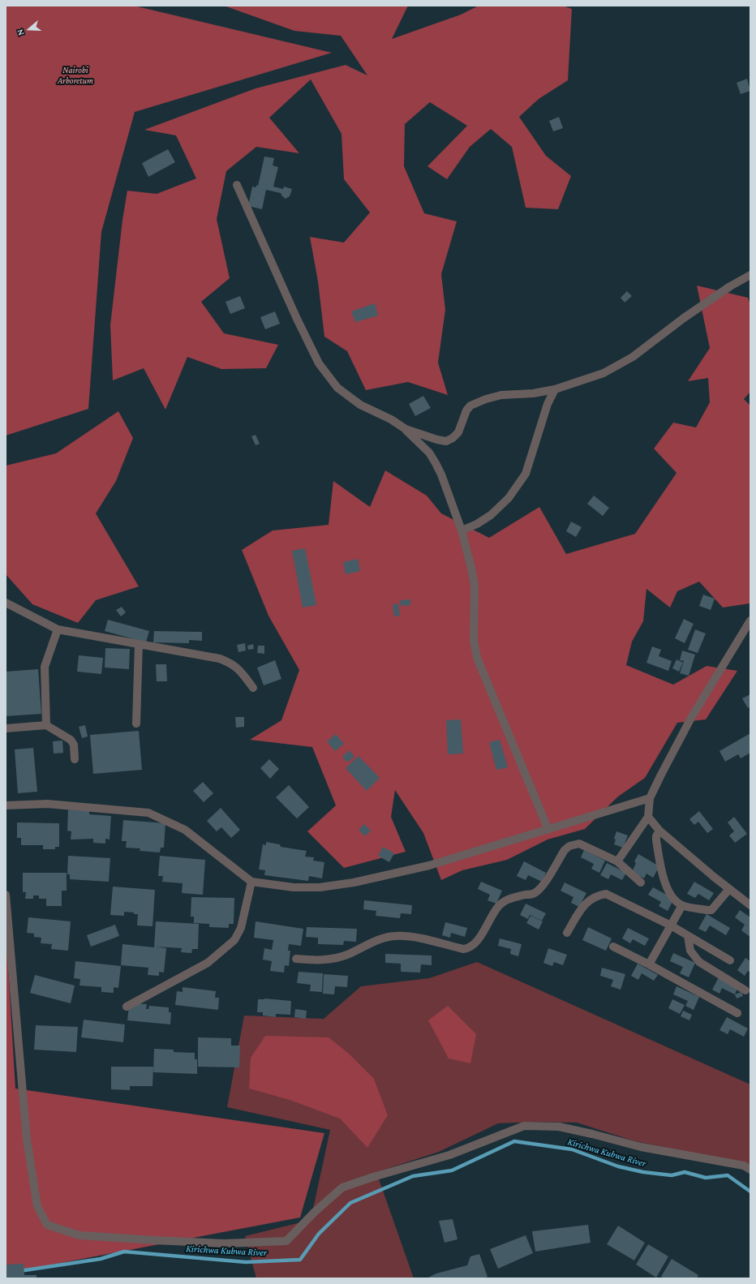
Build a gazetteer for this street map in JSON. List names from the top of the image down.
{
  "water": ["Kirichwa Kubwa River"],
  "parks": ["Nairobi Arboretum"],
  "north": "left"
}
